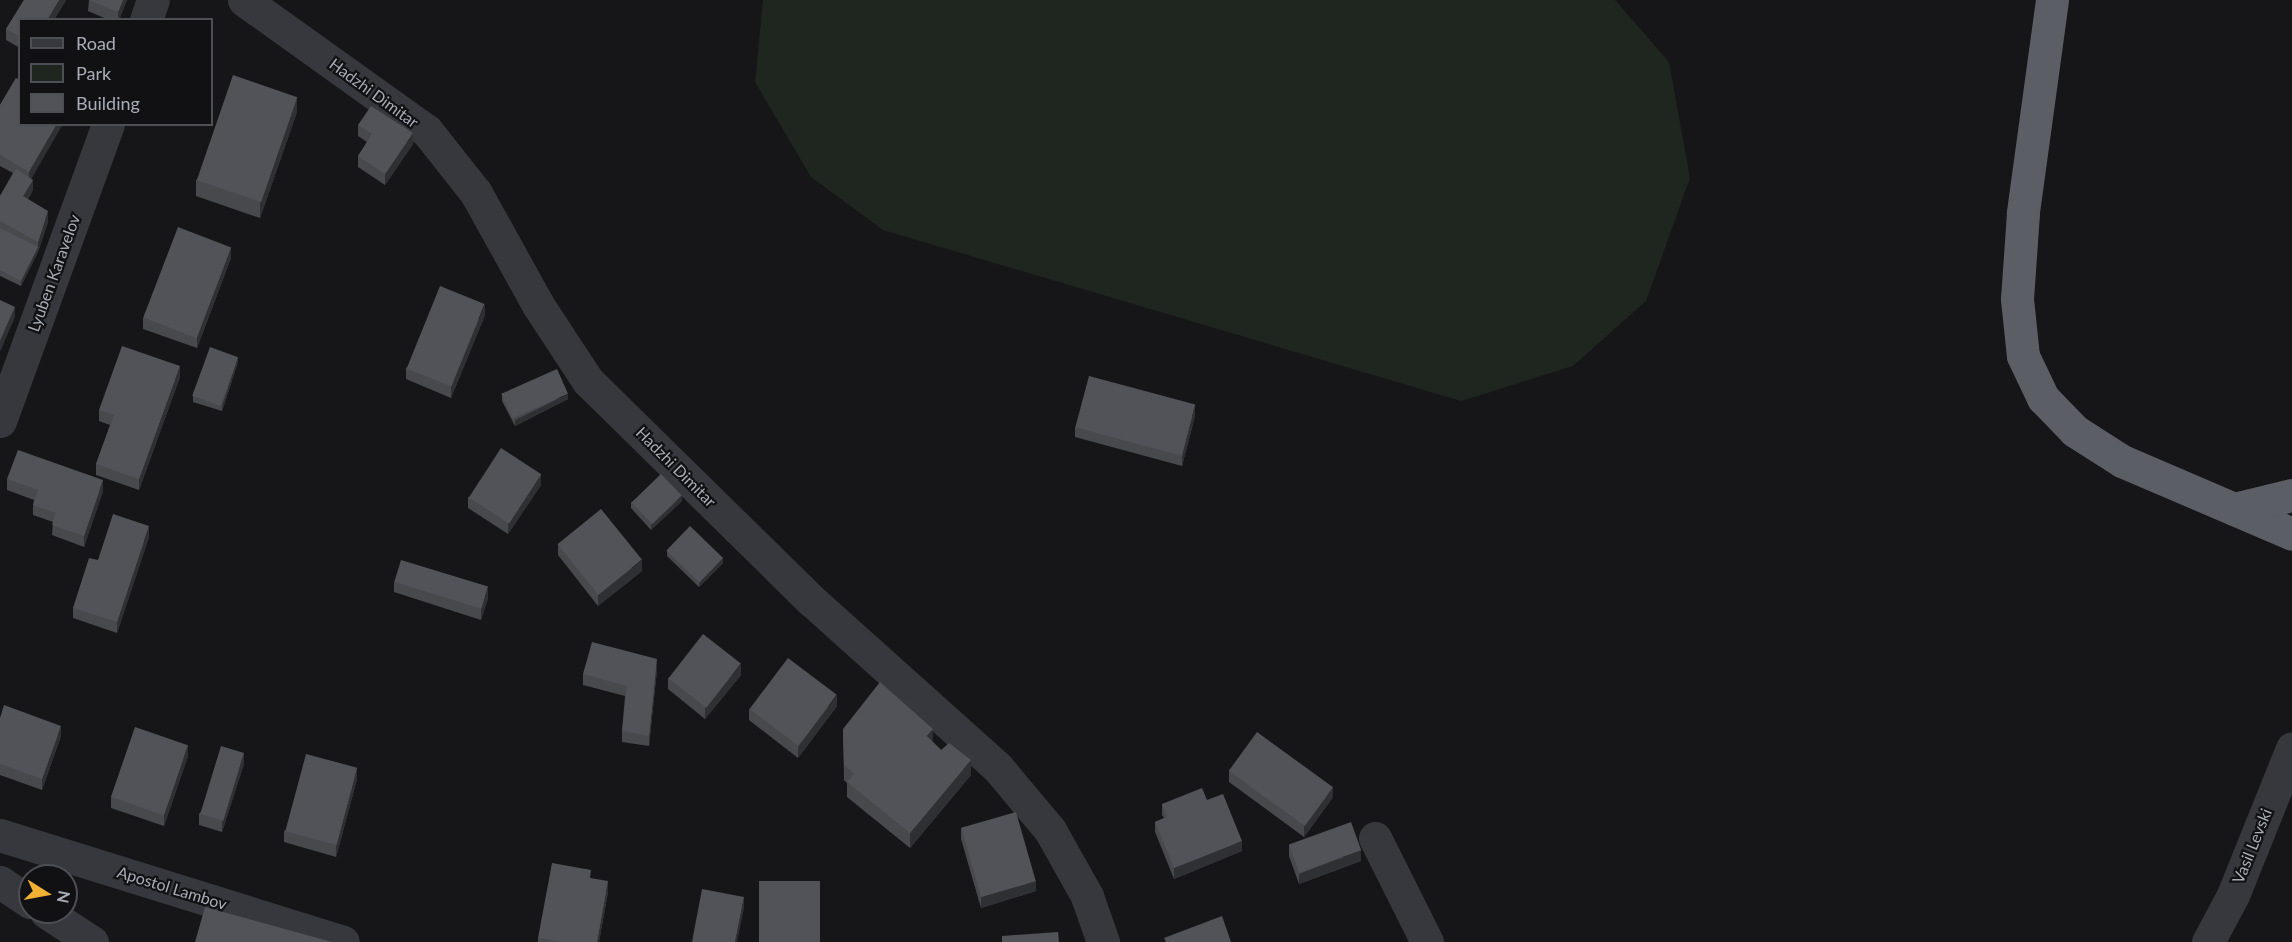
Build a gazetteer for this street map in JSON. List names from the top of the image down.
{
  "streets": {
    "street": [
      "Hadzhi Dimitar",
      "Lyuben Karavelov",
      "Vasil Levski",
      "Apostol Lambov"
    ]
  },
  "legend": ["Road", "Park", "Building"],
  "north": "right"
}
